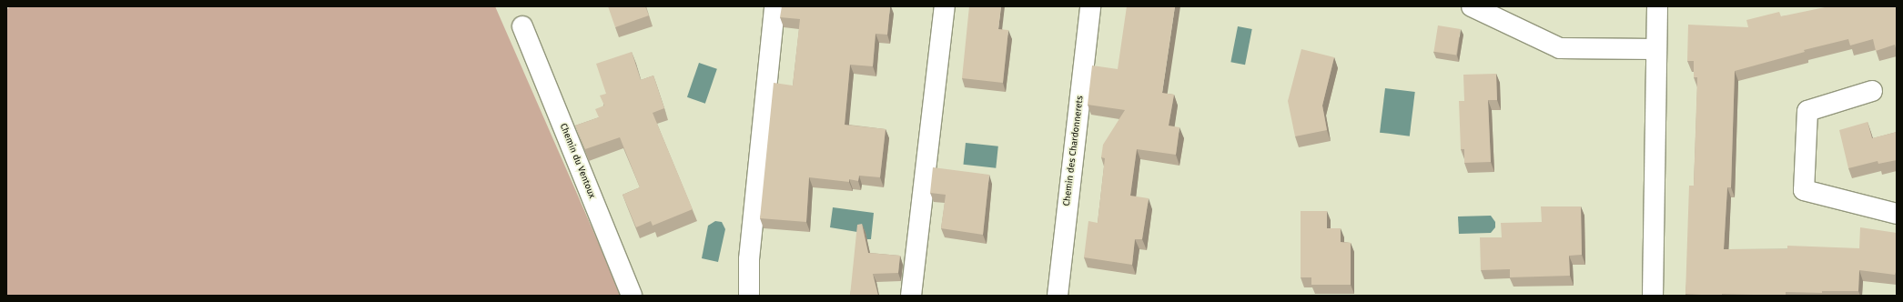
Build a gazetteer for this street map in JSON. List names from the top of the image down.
{
  "streets": {
    "street": ["Chemin des Chardonnerets", "Chemin du Ventoux"]
  }
}
